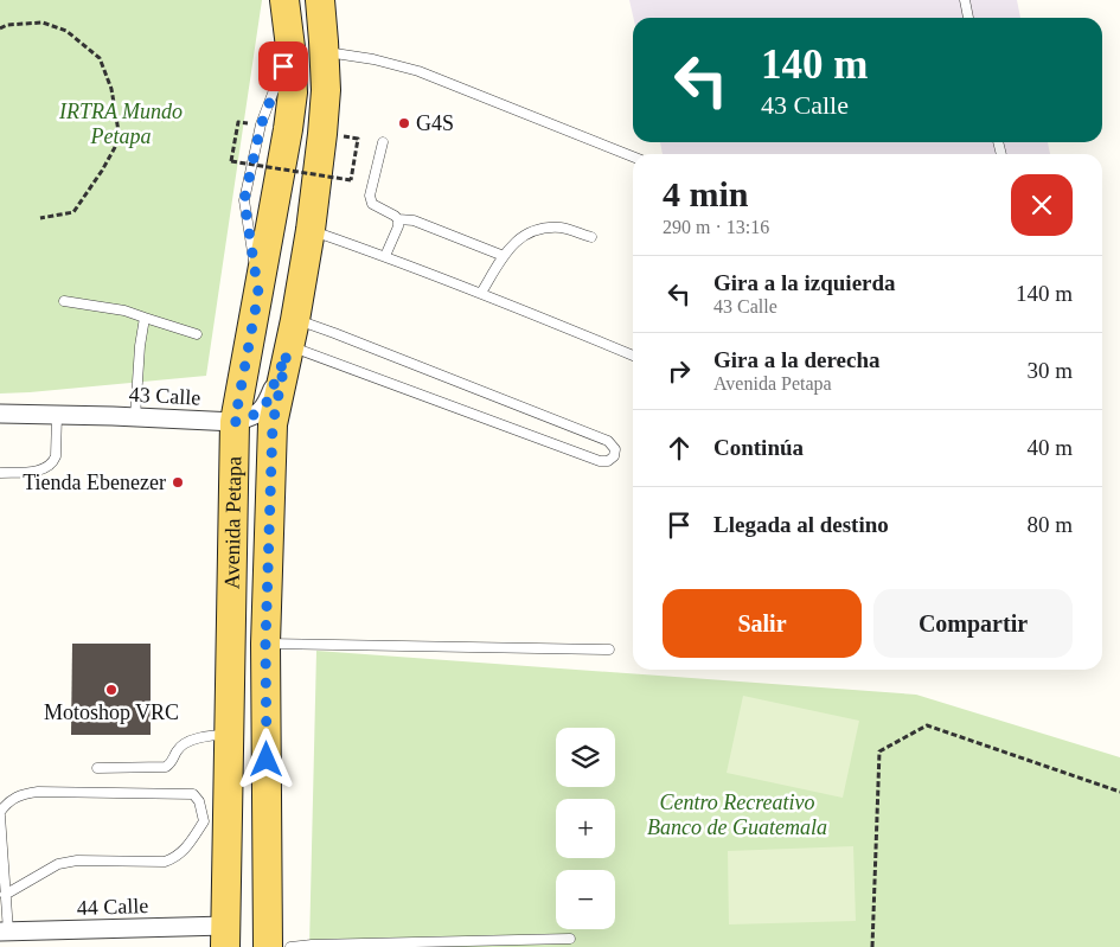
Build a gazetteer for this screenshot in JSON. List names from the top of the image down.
{
  "streets": {
    "main road": ["Avenida Petapa"],
    "street": ["43 Calle", "44 Calle"]
  },
  "crossings": [
    ["43 Calle", "Avenida Petapa"],
    ["Avenida Petapa", "44 Calle"]
  ],
  "parks": ["IRTRA Mundo Petapa", "Centro Recreativo Banco de Guatemala"],
  "places": ["G4S", "Tienda Ebenezer", "Motoshop VRC"],
  "page": {
    "turn": ["140 m", "43 Calle"],
    "heading": ["4 min", "290 m · 13:16"],
    "list": [
      {
        "name": "Gira a la izquierda",
        "note": "43 Calle",
        "value": "140 m"
      },
      {
        "name": "Gira a la derecha",
        "note": "Avenida Petapa",
        "value": "30 m"
      },
      {
        "name": "Continúa",
        "value": "40 m"
      },
      {
        "name": "Llegada al destino",
        "value": "80 m"
      }
    ],
    "buttons": ["Salir", "Compartir"],
    "map_buttons": ["+", "−"]
  }
}
